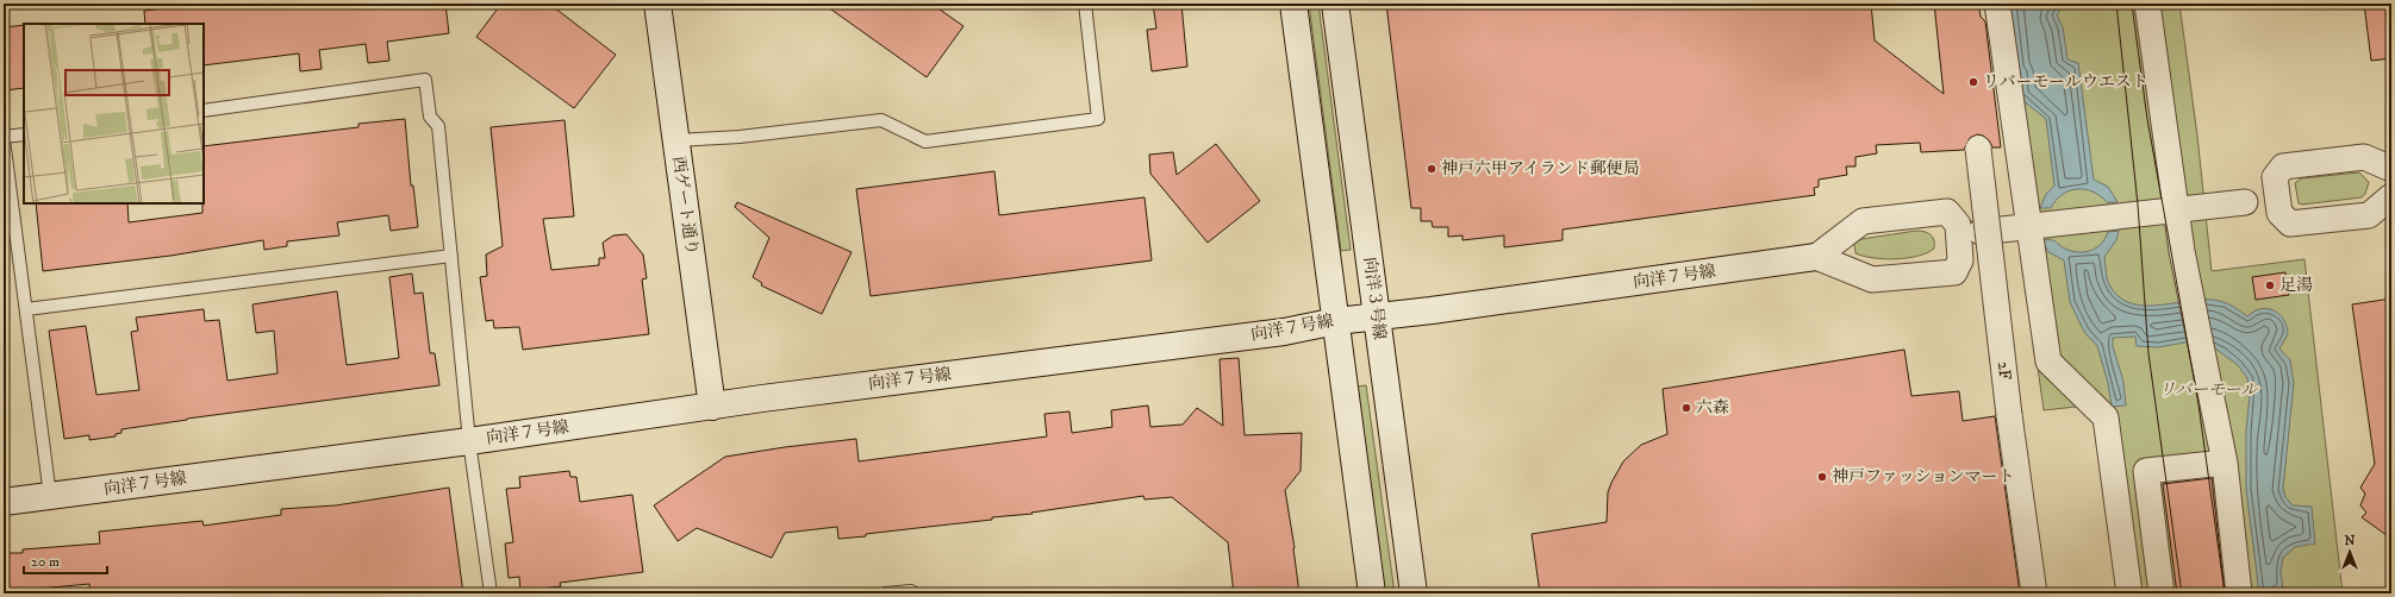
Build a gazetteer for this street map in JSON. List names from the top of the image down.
{
  "streets": {
    "street": [
      "西ゲート通り",
      "向洋７号線",
      "向洋３号線",
      "2F"
    ]
  },
  "crossings": [
    ["西ゲート通り", "向洋７号線"],
    ["向洋７号線", "向洋３号線"]
  ],
  "parks": ["リバーモール"],
  "places": [
    "リバーモールウエスト",
    "神戸六甲アイランド郵便局",
    "足湯",
    "六森",
    "神戸ファッションマート"
  ],
  "scale_bar": "20 m",
  "north": "top"
}
